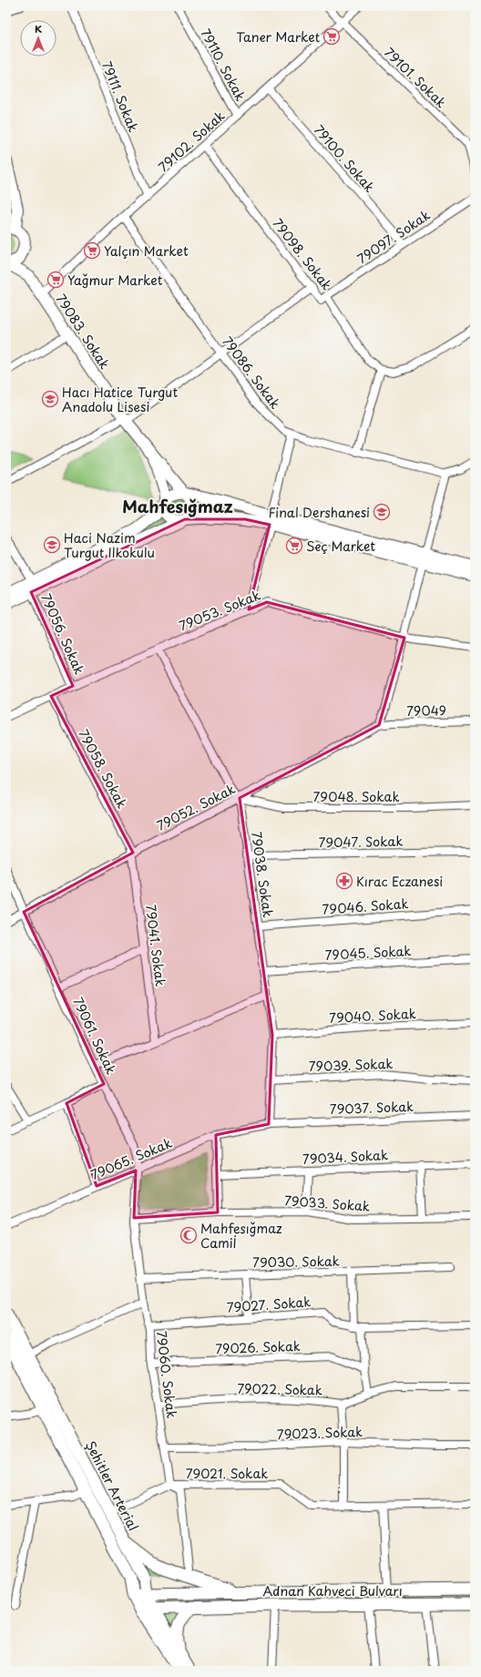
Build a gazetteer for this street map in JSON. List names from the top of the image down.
{
  "streets": {
    "main road": ["79083. Sokak", "Şehitler Arterial", "Adnan Kahveci Bulvarı"],
    "street": [
      "79110. Sokak",
      "79101. Sokak",
      "79111. Sokak",
      "79102. Sokak",
      "79100. Sokak",
      "79097. Sokak",
      "79098. Sokak",
      "79086. Sokak",
      "79053. Sokak",
      "79056. Sokak",
      "79049",
      "79058. Sokak",
      "79048. Sokak",
      "79052. Sokak",
      "79047. Sokak",
      "79038. Sokak",
      "79046. Sokak",
      "79041. Sokak",
      "79045. Sokak",
      "79040. Sokak",
      "79061. Sokak",
      "79039. Sokak",
      "79037. Sokak",
      "79034. Sokak",
      "79065. Sokak",
      "79033. Sokak",
      "79030. Sokak",
      "79027. Sokak",
      "79026. Sokak",
      "79060. Sokak",
      "79022. Sokak",
      "79023. Sokak",
      "79021. Sokak"
    ]
  },
  "crossings": [
    ["79110. Sokak", "79102. Sokak"],
    ["79101. Sokak", "79102. Sokak"],
    ["79111. Sokak", "79102. Sokak"],
    ["79102. Sokak", "79100. Sokak"],
    ["79102. Sokak", "79098. Sokak"],
    ["79102. Sokak", "79083. Sokak"],
    ["79102. Sokak", "79086. Sokak"],
    ["79100. Sokak", "79097. Sokak"],
    ["79097. Sokak", "79098. Sokak"],
    ["79053. Sokak", "79056. Sokak"],
    ["79053. Sokak", "79058. Sokak"],
    ["79049", "79052. Sokak"],
    ["79058. Sokak", "79052. Sokak"],
    ["79058. Sokak", "79041. Sokak"],
    ["79048. Sokak", "79052. Sokak"],
    ["79048. Sokak", "79038. Sokak"],
    ["79052. Sokak", "79038. Sokak"],
    ["79052. Sokak", "79041. Sokak"],
    ["79052. Sokak", "79061. Sokak"],
    ["79047. Sokak", "79038. Sokak"],
    ["79038. Sokak", "79046. Sokak"],
    ["79038. Sokak", "79045. Sokak"],
    ["79038. Sokak", "79040. Sokak"],
    ["79038. Sokak", "79039. Sokak"],
    ["79038. Sokak", "79037. Sokak"],
    ["79038. Sokak", "79065. Sokak"],
    ["79061. Sokak", "79065. Sokak"],
    ["79061. Sokak", "79060. Sokak"],
    ["79037. Sokak", "79065. Sokak"],
    ["79065. Sokak", "79060. Sokak"],
    ["79033. Sokak", "79060. Sokak"],
    ["79030. Sokak", "79060. Sokak"],
    ["79027. Sokak", "79060. Sokak"],
    ["79026. Sokak", "79060. Sokak"],
    ["79060. Sokak", "79022. Sokak"],
    ["79060. Sokak", "79023. Sokak"],
    ["79060. Sokak", "79021. Sokak"],
    ["79021. Sokak", "Şehitler Arterial"]
  ],
  "districts": ["Mahfesığmaz"],
  "places": {
    "supermarket": [
      "Taner Market",
      "Yalçın Market",
      "Yağmur Market",
      "Seç Market"
    ],
    "school or university": ["Hacı Hatice Turgut Anadolu Lisesi", "Final Dershanesi", "Haci Nazim Turgut Ilkokulu"],
    "pharmacy": ["Kırac Eczanesi"],
    "mosque": ["Mahfesığmaz Camiİ"]
  },
  "north": "top"
}
